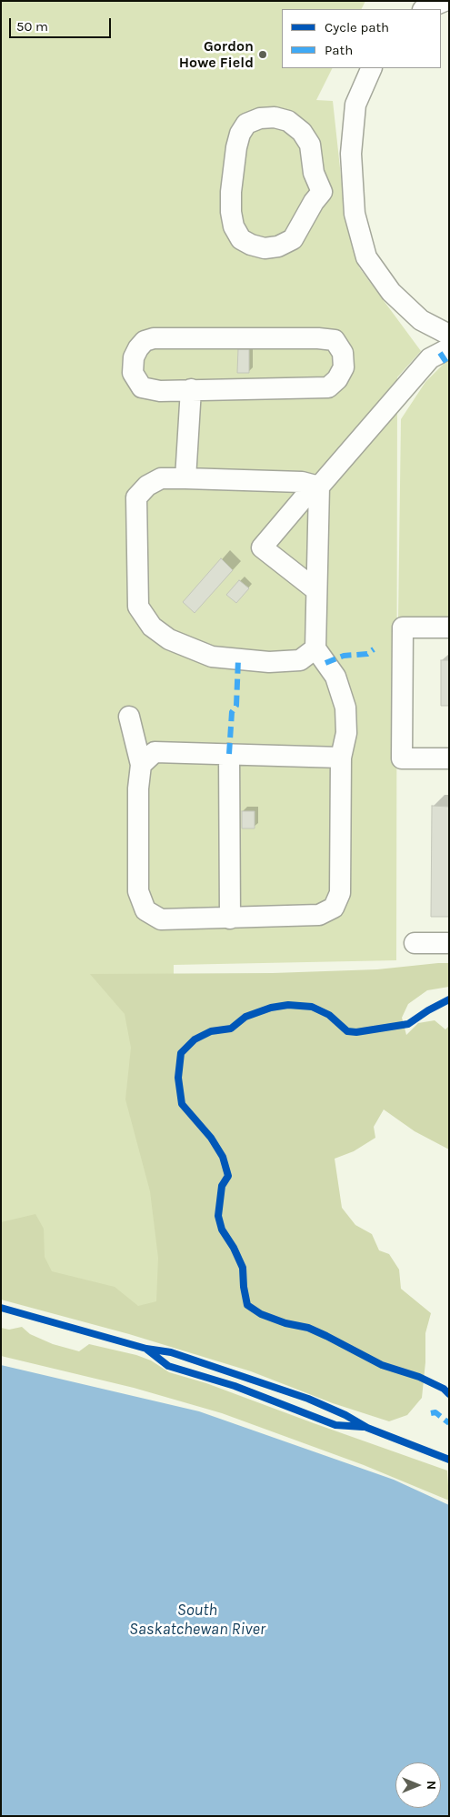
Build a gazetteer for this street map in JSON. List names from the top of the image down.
{
  "water": ["South Saskatchewan River"],
  "places": ["Gordon Howe Field"],
  "legend": ["Cycle path", "Path"],
  "scale_bar": "50 m",
  "north": "right"
}
